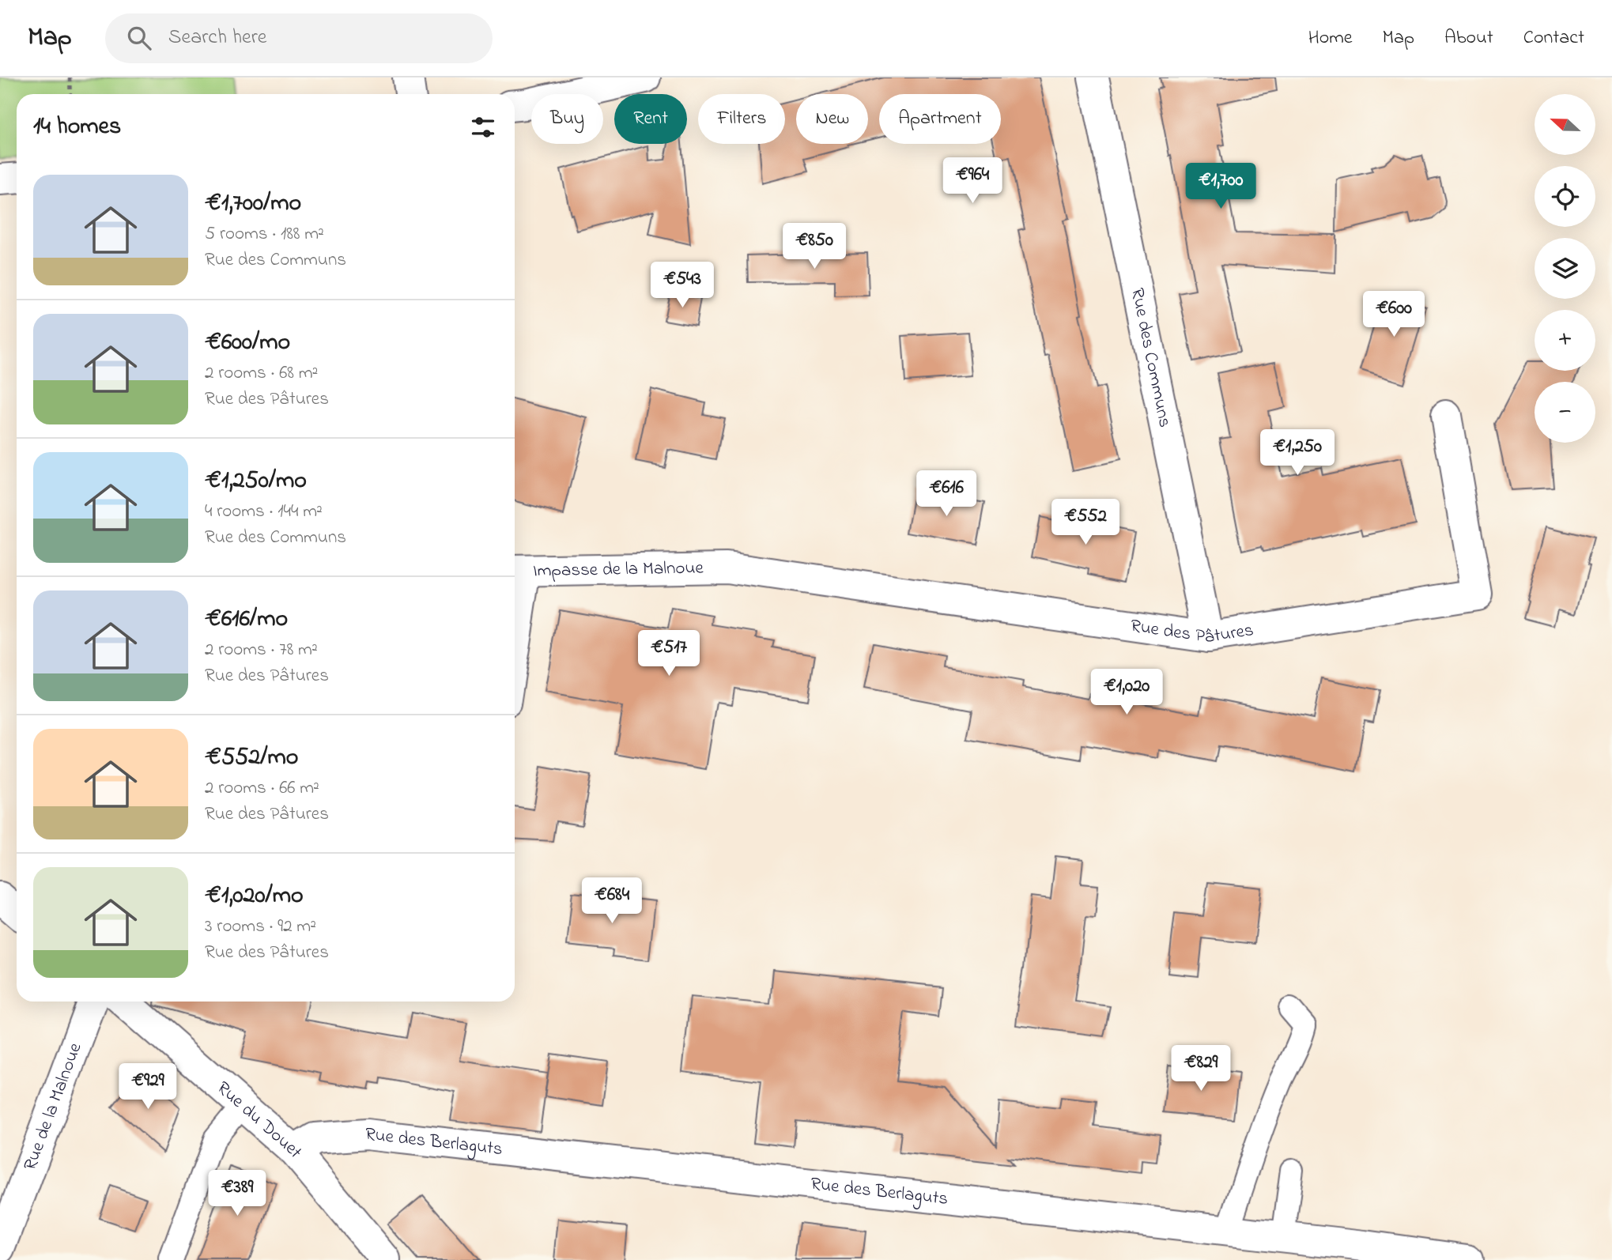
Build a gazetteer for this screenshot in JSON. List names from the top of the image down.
{
  "streets": {
    "street": [
      "Rue des Communs",
      "Impasse de la Malnoue",
      "Rue des Pâtures",
      "Rue de la Malnoue",
      "Rue du Douet",
      "Rue des Berlaguts"
    ]
  },
  "crossings": [
    ["Rue des Communs", "Rue des Pâtures"],
    ["Impasse de la Malnoue", "Rue des Pâtures"],
    ["Rue du Douet", "Rue des Berlaguts"]
  ],
  "north": "left",
  "page": {
    "header": "Map",
    "search": "Search here",
    "nav": [
      "Home",
      "Map",
      "About",
      "Contact"
    ],
    "map_buttons": ["+", "−"],
    "chip": [
      "Buy",
      "Rent",
      "Filters",
      "New",
      "Apartment"
    ],
    "heading": "14 homes",
    "price": [
      "€964",
      "€1,700",
      "€850",
      "€543",
      "€600",
      "€1,250",
      "€616",
      "€552",
      "€517",
      "€1,020",
      "€684",
      "€829",
      "€929",
      "€389"
    ],
    "list": [
      {
        "name": "€1,700/mo",
        "note": "5 rooms · 188 m² · Rue des Communs"
      },
      {
        "name": "€600/mo",
        "note": "2 rooms · 68 m² · Rue des Pâtures"
      },
      {
        "name": "€1,250/mo",
        "note": "4 rooms · 144 m² · Rue des Communs"
      },
      {
        "name": "€616/mo",
        "note": "2 rooms · 78 m² · Rue des Pâtures"
      },
      {
        "name": "€552/mo",
        "note": "2 rooms · 66 m² · Rue des Pâtures"
      },
      {
        "name": "€1,020/mo",
        "note": "3 rooms · 92 m² · Rue des Pâtures"
      }
    ]
  }
}
